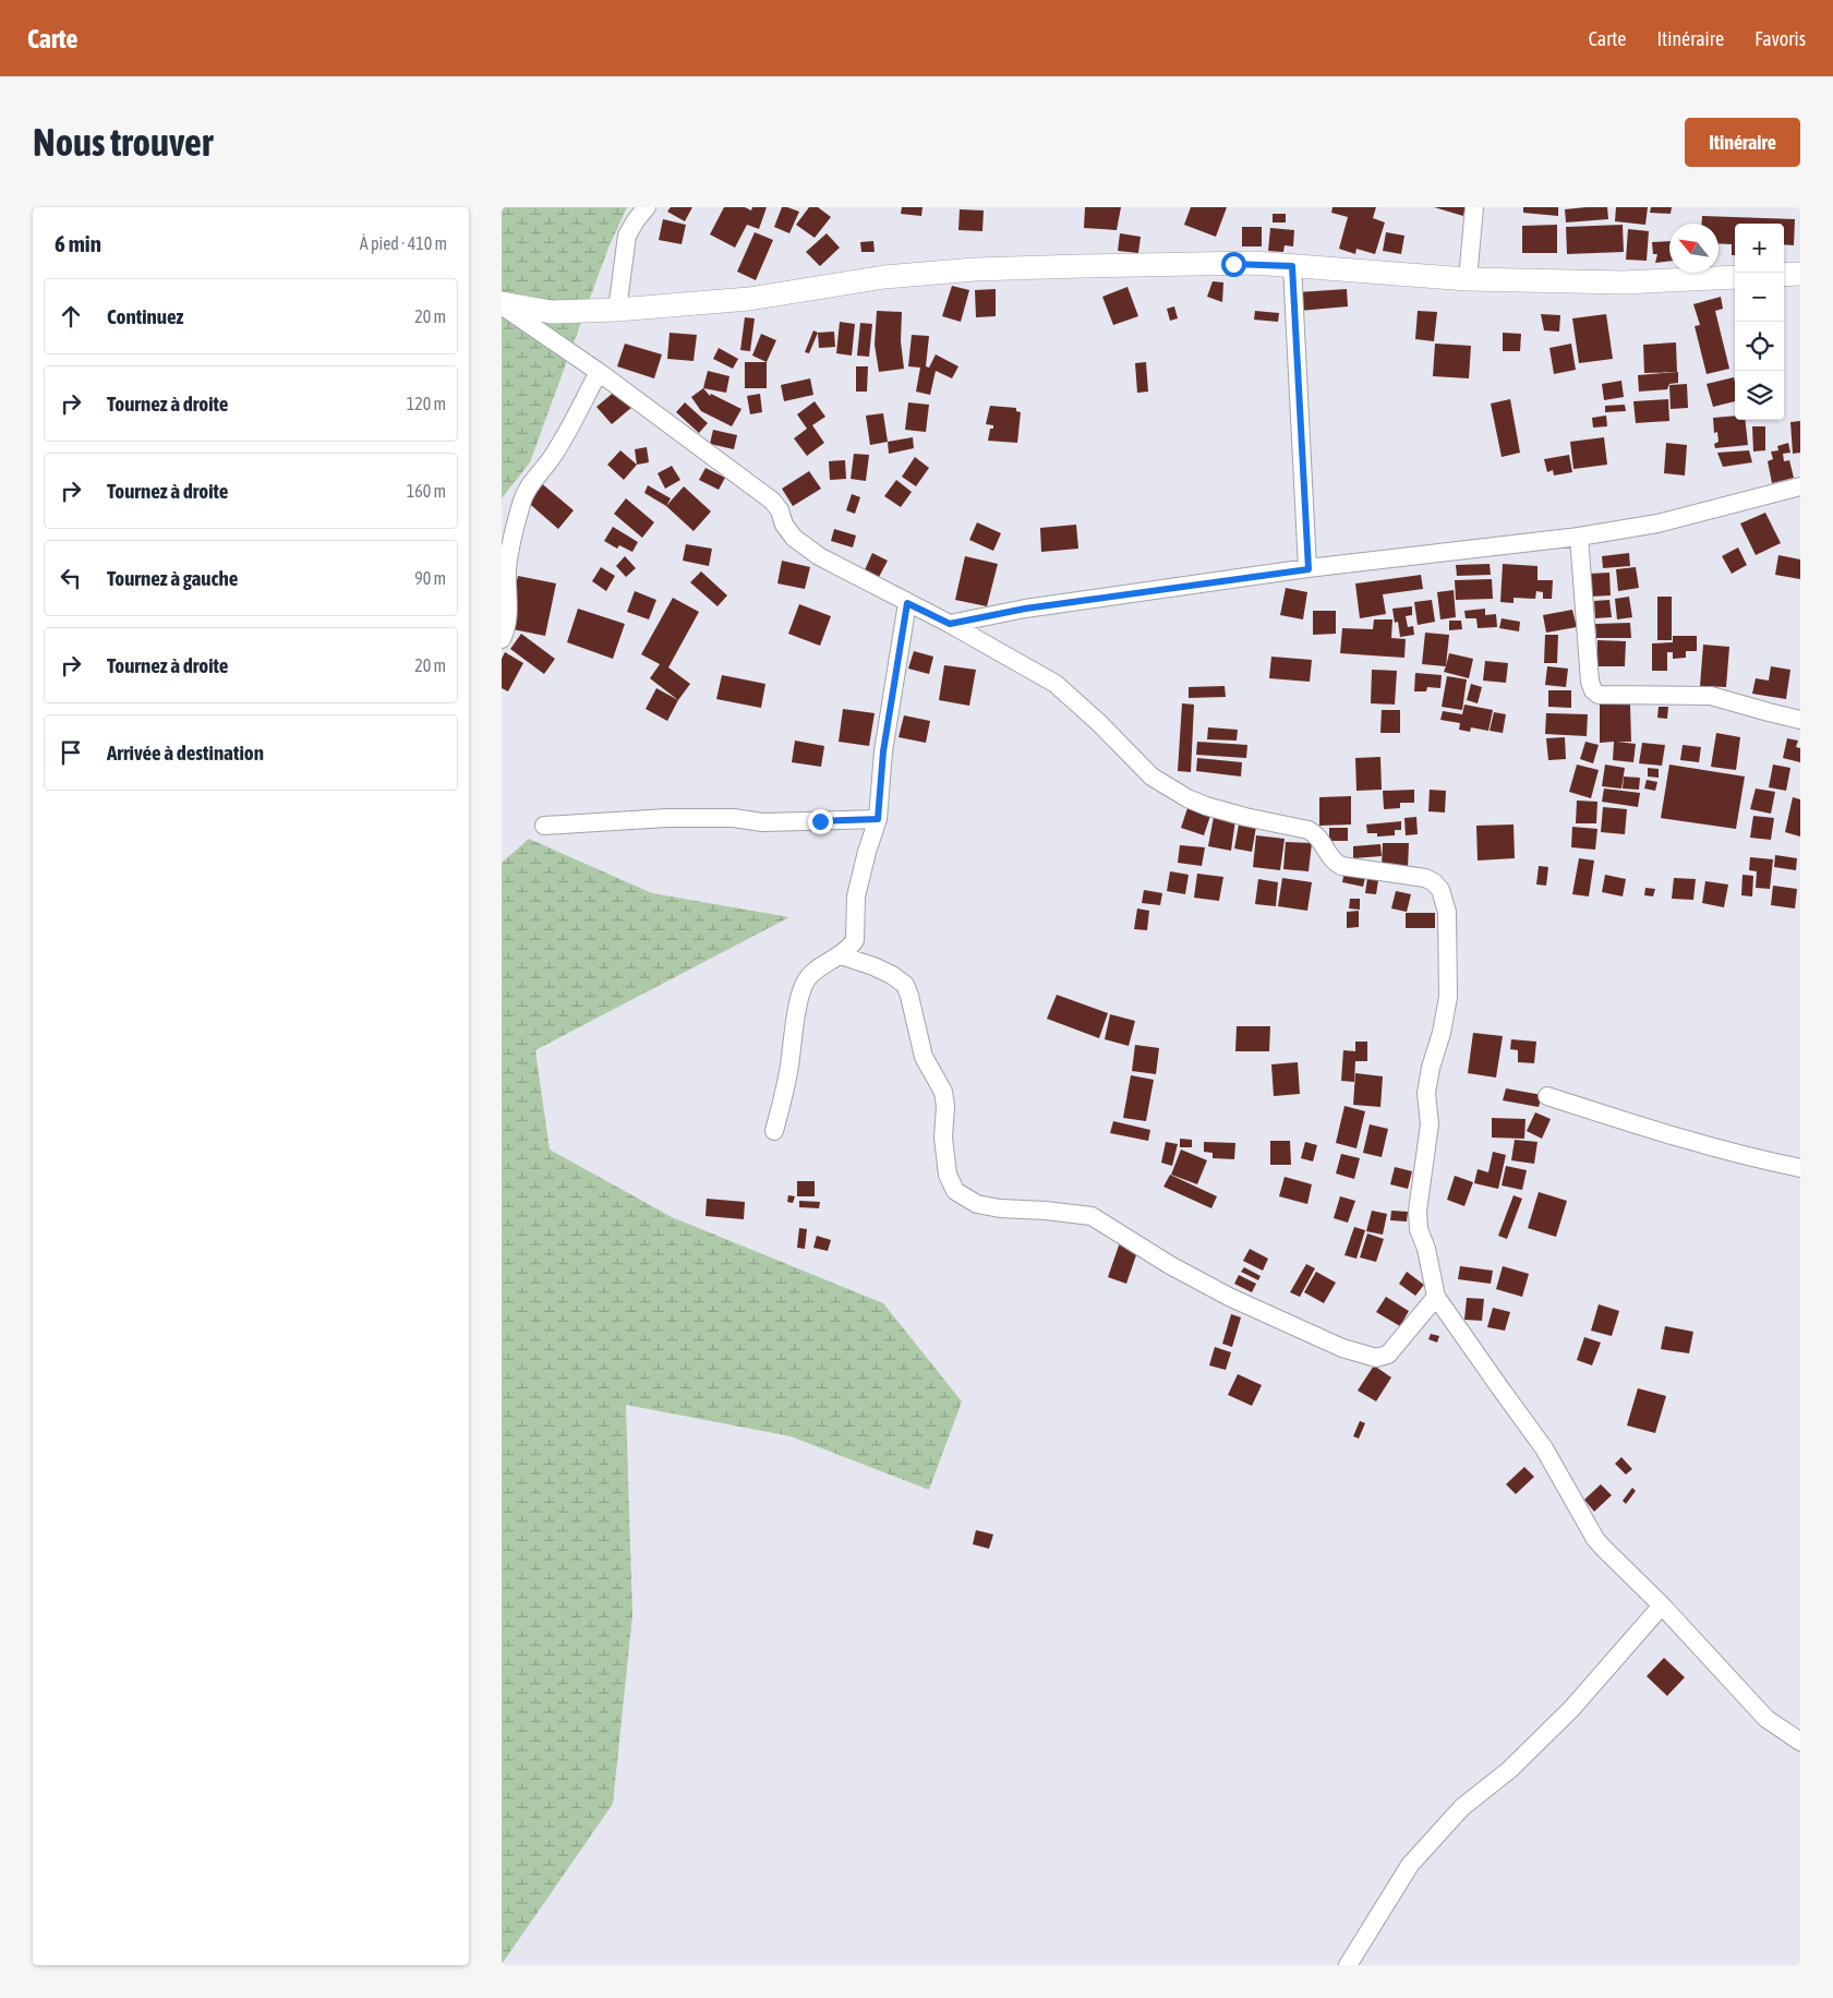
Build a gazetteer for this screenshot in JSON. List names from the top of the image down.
{
  "north": "top left",
  "page": {
    "header": "Carte",
    "nav": ["Carte", "Itinéraire", "Favoris"],
    "buttons": "Itinéraire",
    "title": "Nous trouver",
    "heading": ["6 min", "À pied · 410 m"],
    "map_buttons": ["+", "−"],
    "list": [
      ["Continuez", "20 m"],
      ["Tournez à droite", "120 m"],
      ["Tournez à droite", "160 m"],
      ["Tournez à gauche", "90 m"],
      ["Tournez à droite", "20 m"],
      "Arrivée à destination"
    ]
  }
}
